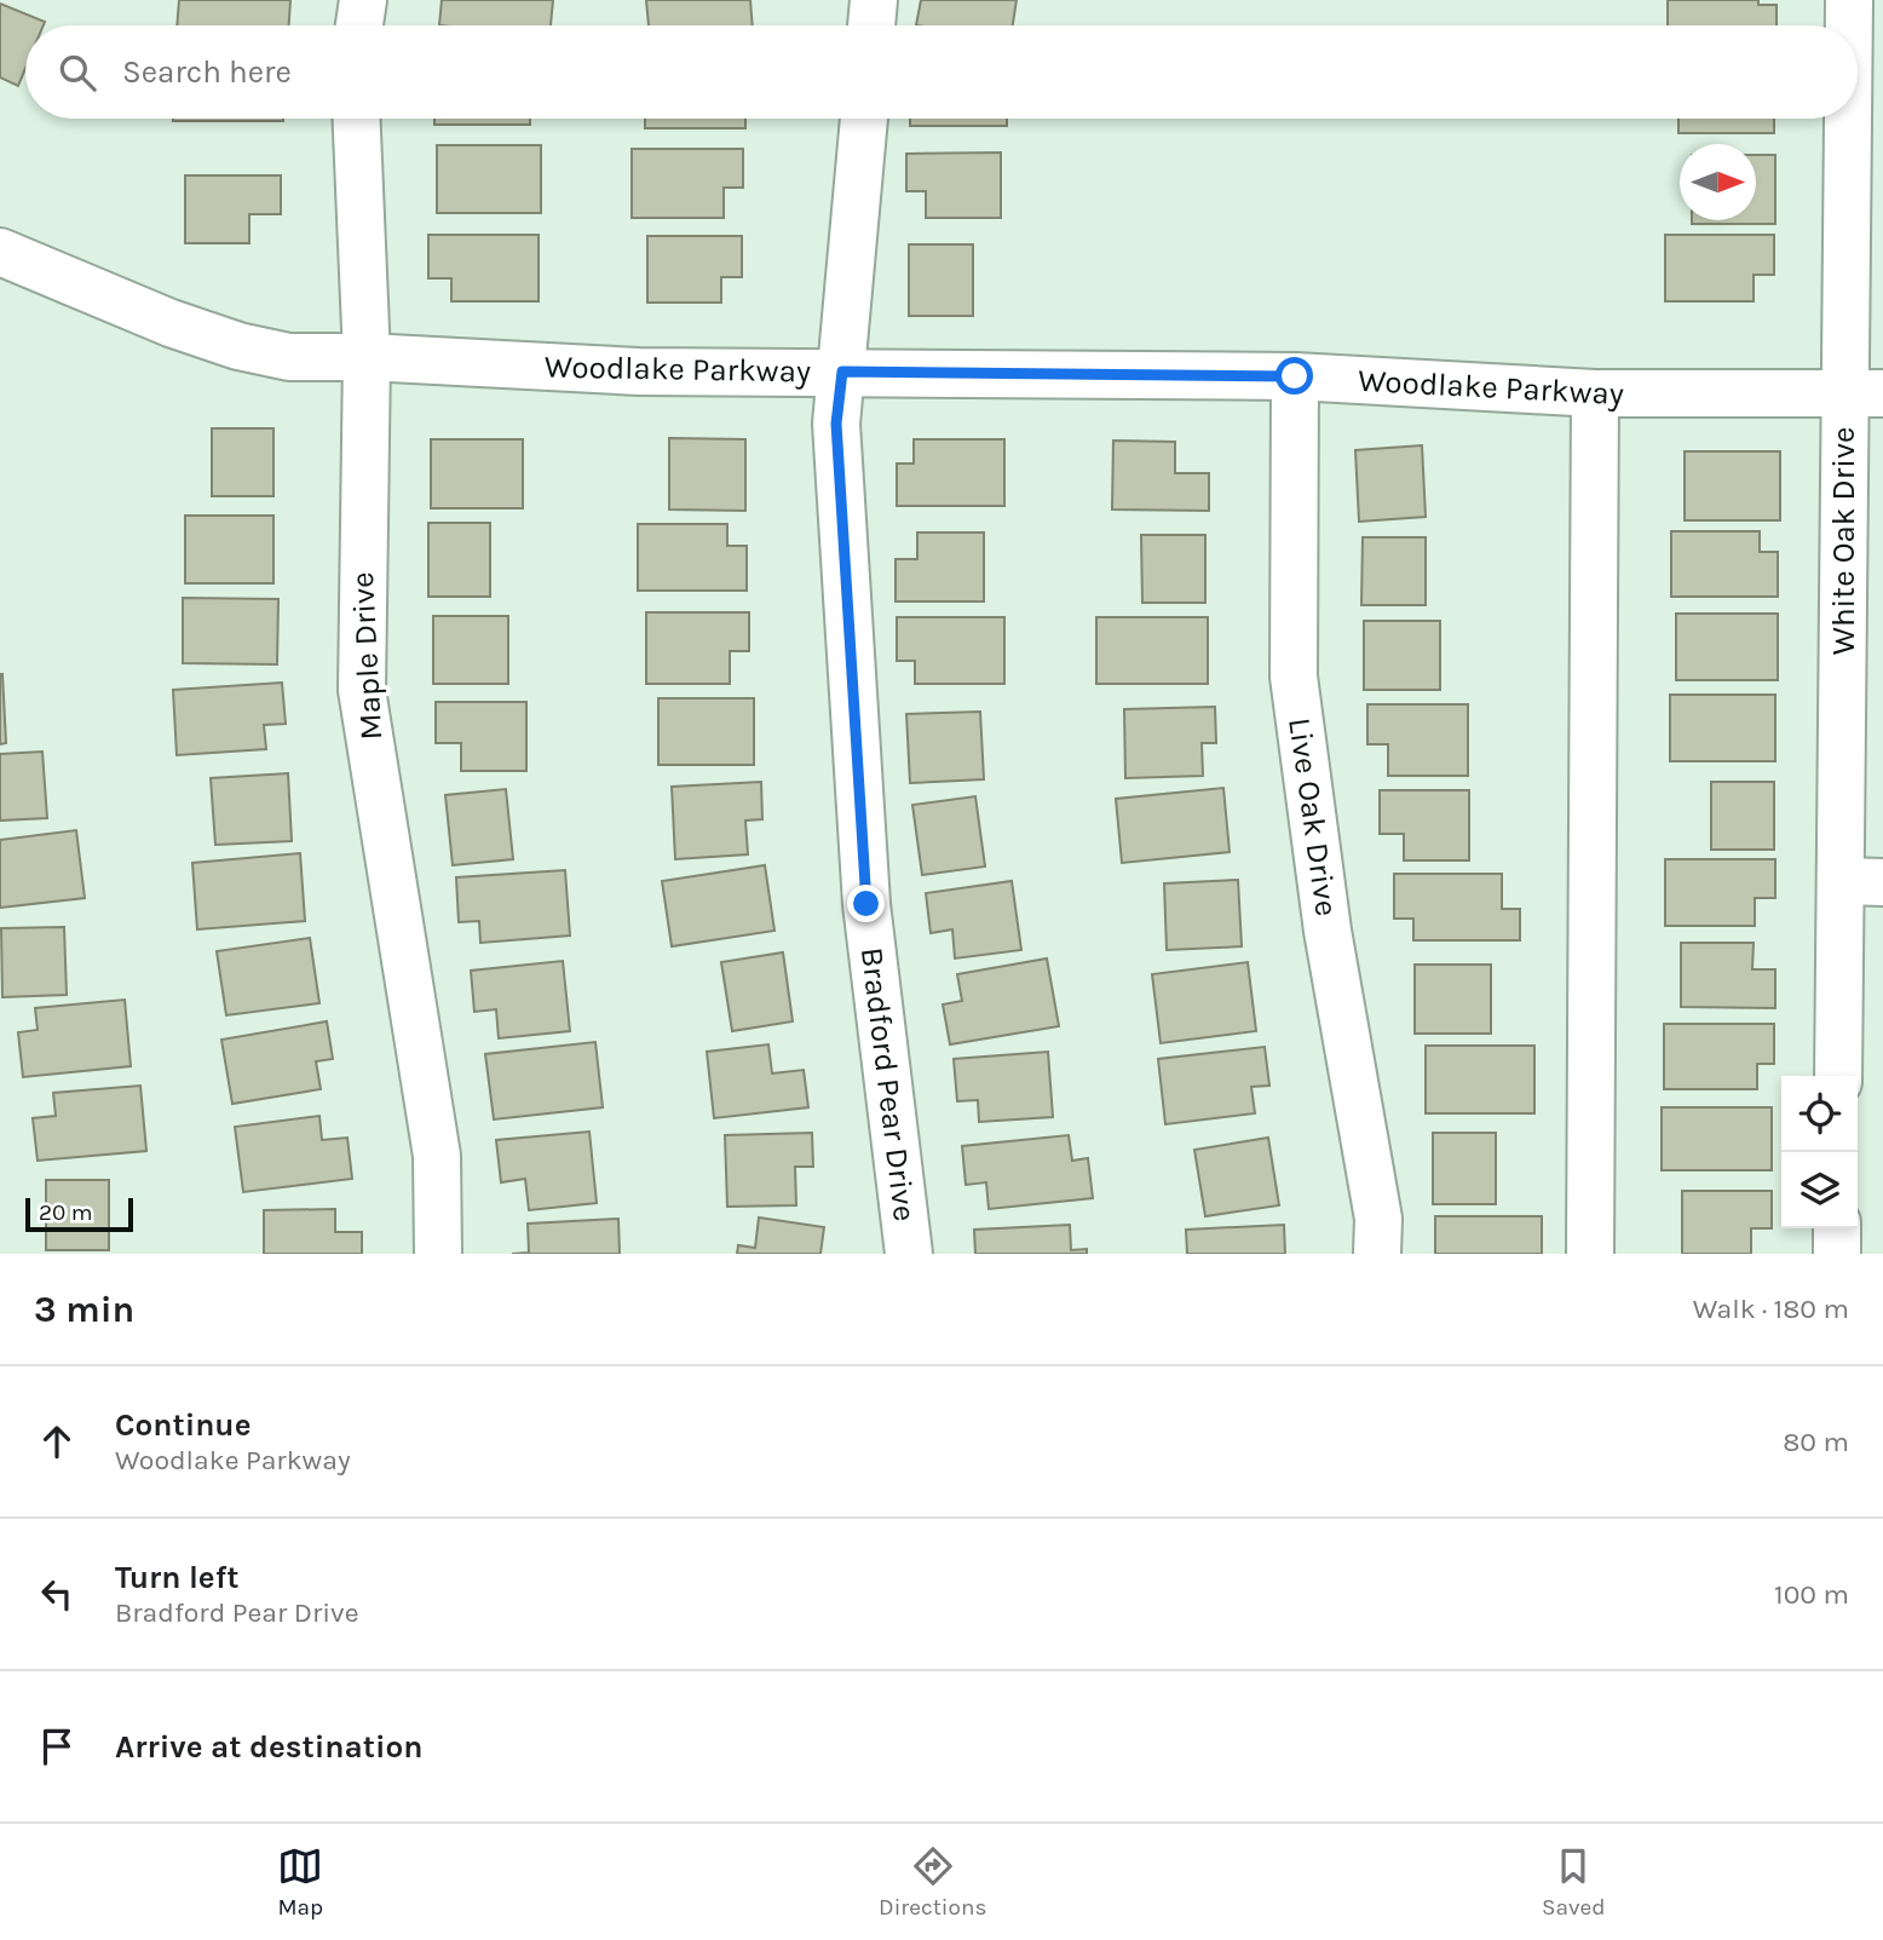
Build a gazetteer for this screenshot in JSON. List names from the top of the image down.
{
  "streets": {
    "street": [
      "Woodlake Parkway",
      "White Oak Drive",
      "Maple Drive",
      "Live Oak Drive",
      "Bradford Pear Drive"
    ]
  },
  "crossings": [
    ["Woodlake Parkway", "White Oak Drive"],
    ["Woodlake Parkway", "Maple Drive"],
    ["Woodlake Parkway", "Live Oak Drive"],
    ["Woodlake Parkway", "Bradford Pear Drive"]
  ],
  "scale_bar": "20 m",
  "north": "right",
  "page": {
    "search": "Search here",
    "scale": "20 m",
    "heading": ["3 min", "Walk · 180 m"],
    "list": [
      ["Continue", "Woodlake Parkway", "80 m"],
      ["Turn left", "Bradford Pear Drive", "100 m"],
      "Arrive at destination"
    ],
    "nav": ["Map", "Directions", "Saved"]
  }
}
